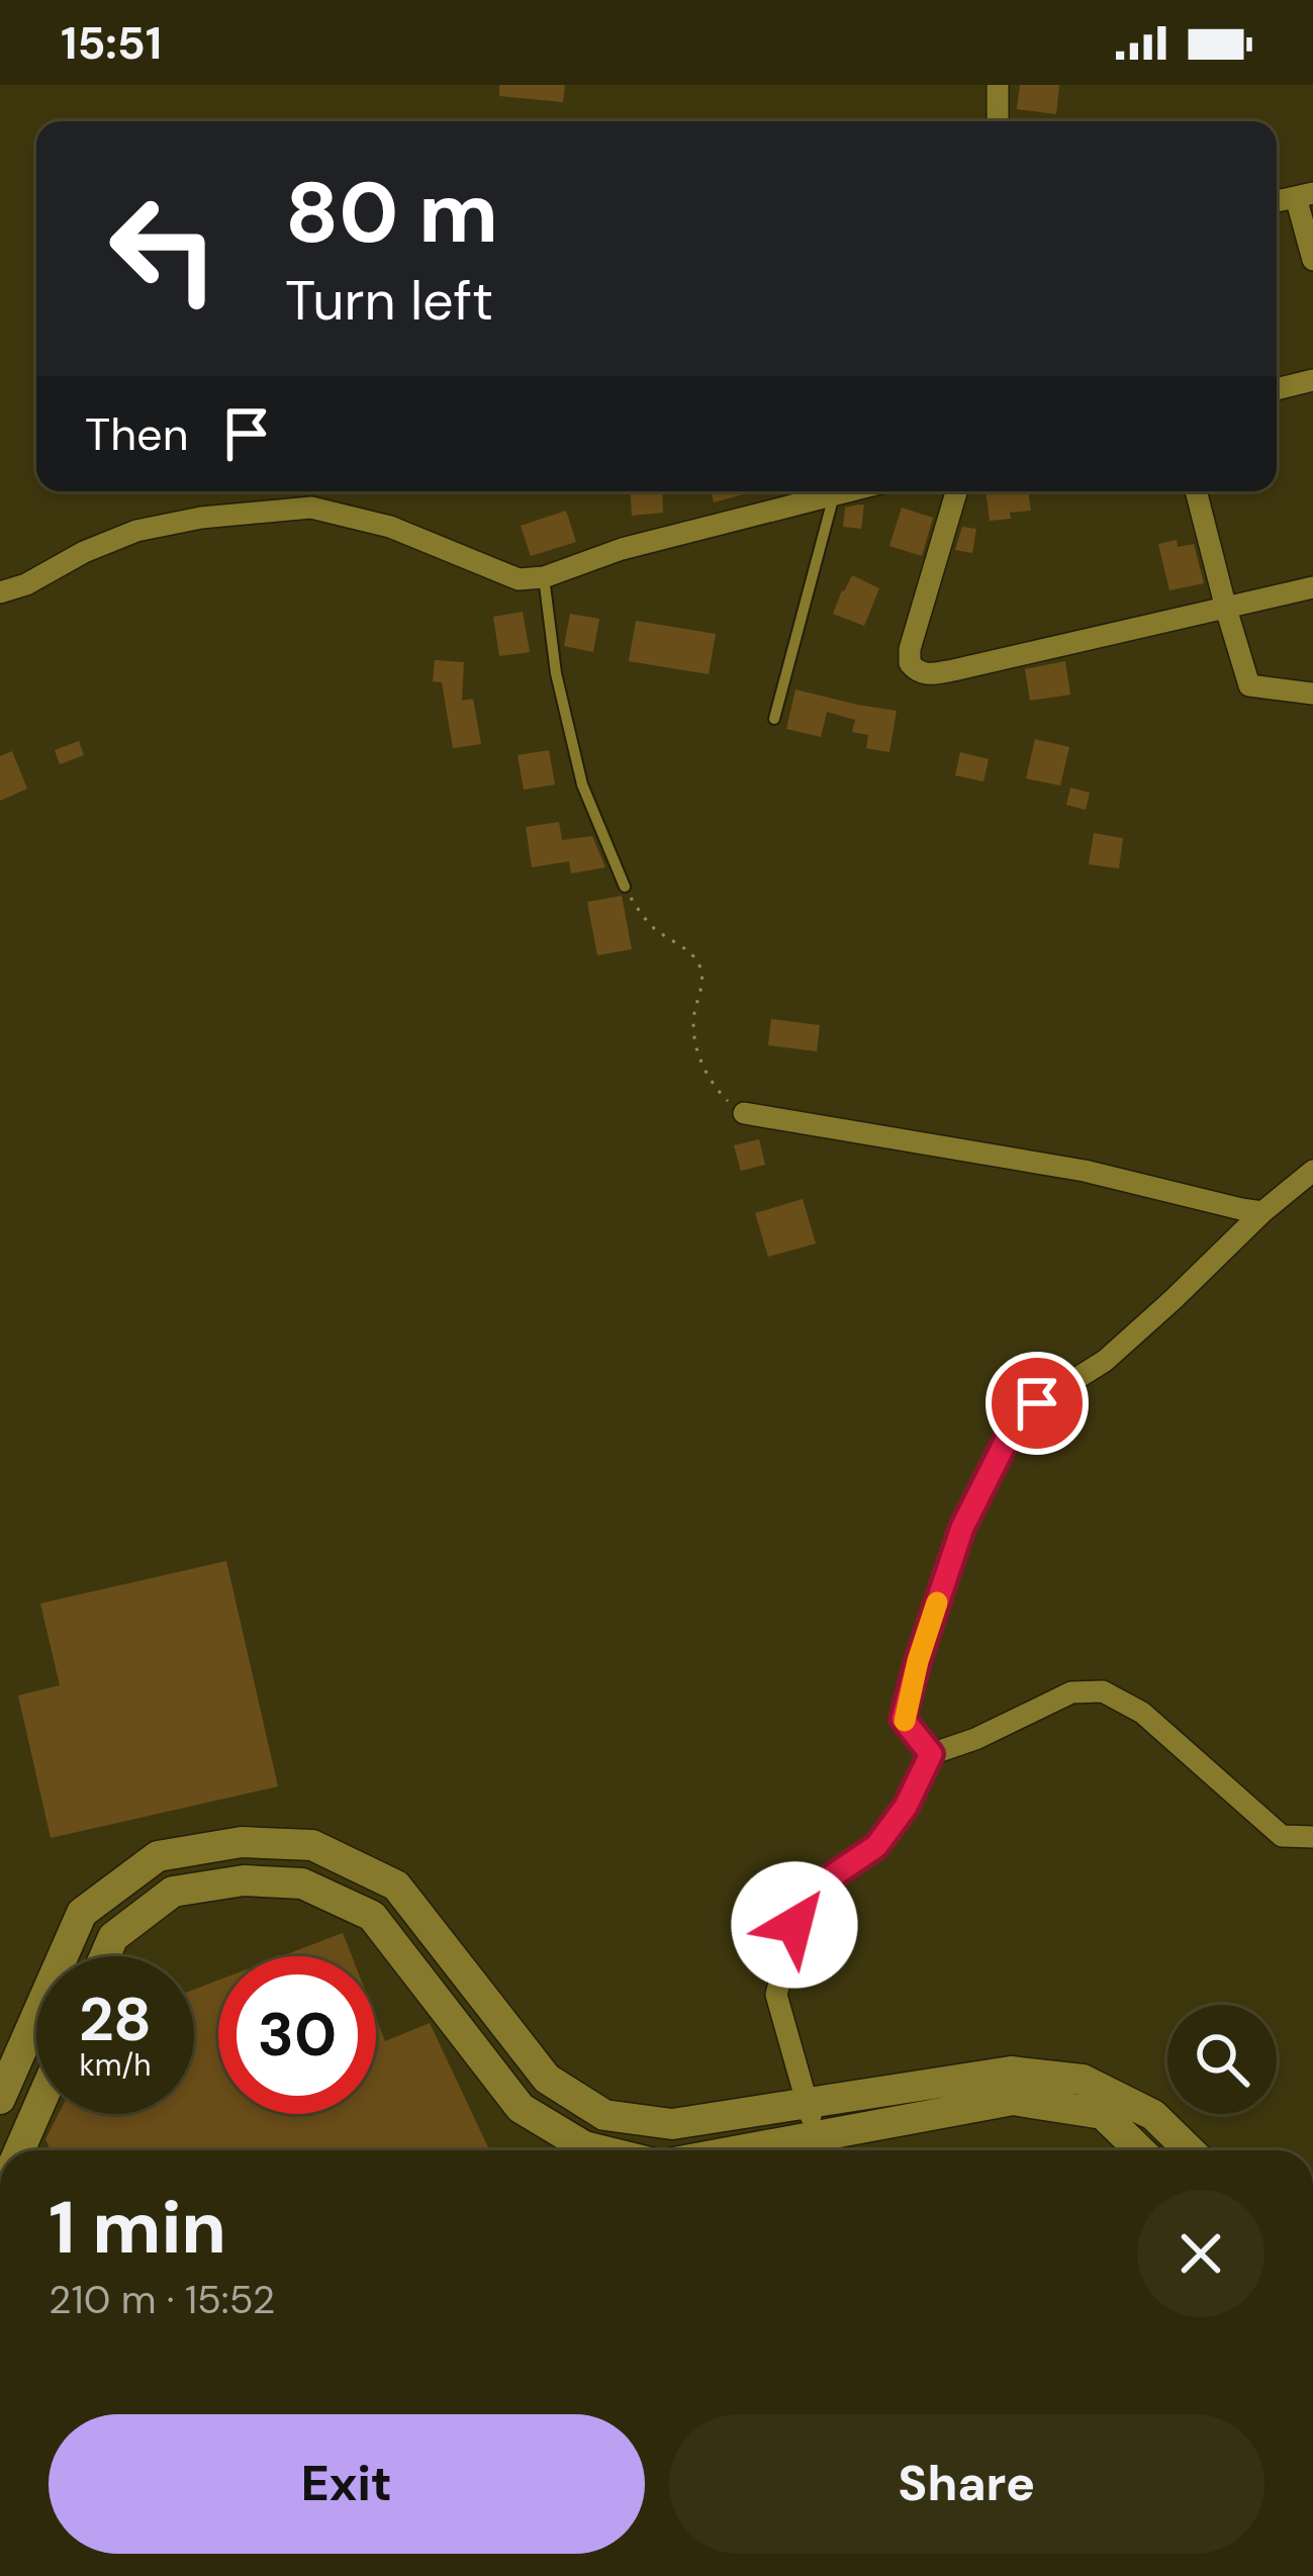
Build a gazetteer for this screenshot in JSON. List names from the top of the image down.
{
  "page": {
    "status": "15:51",
    "turn": ["80 m", "Turn left"],
    "then": "Then",
    "speed": "28 km/h",
    "limit": "30",
    "heading": ["1 min", "210 m · 15:52"],
    "buttons": ["Exit", "Share"]
  }
}
